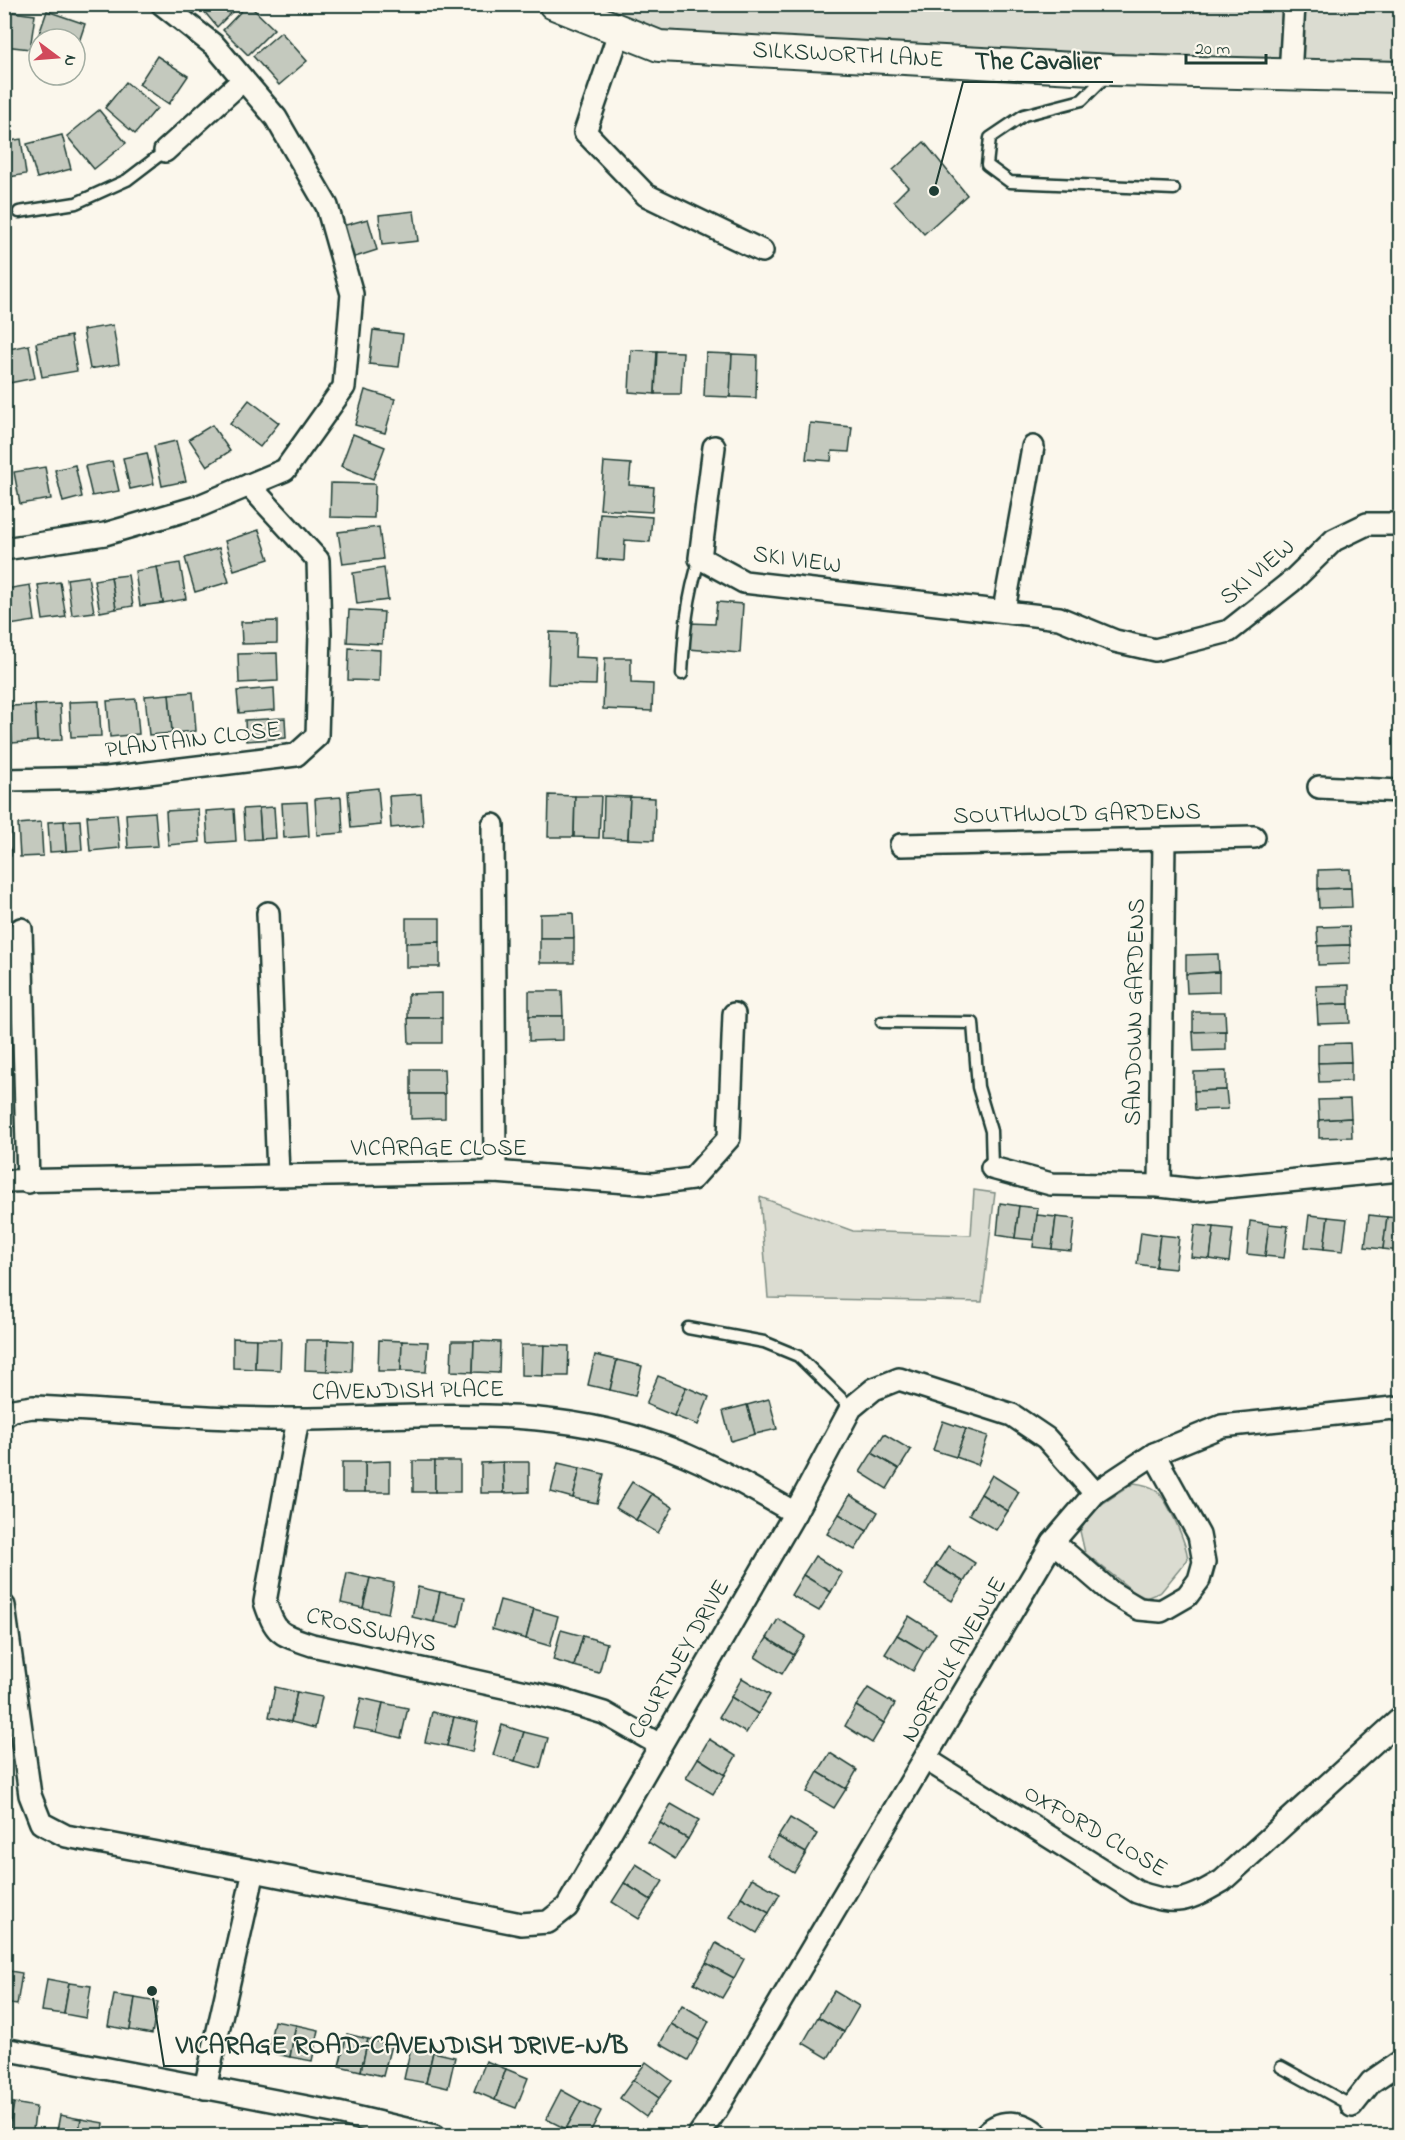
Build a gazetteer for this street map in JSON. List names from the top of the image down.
{
  "streets": {
    "street": [
      "SILKSWORTH LANE",
      "SKI VIEW",
      "PLANTAIN CLOSE",
      "SOUTHWOLD GARDENS",
      "SANDOWN GARDENS",
      "VICARAGE CLOSE",
      "CAVENDISH PLACE",
      "CROSSWAYS",
      "COURTNEY DRIVE",
      "NORFOLK AVENUE",
      "OXFORD CLOSE"
    ]
  },
  "crossings": [
    ["SOUTHWOLD GARDENS", "SANDOWN GARDENS"],
    ["CAVENDISH PLACE", "CROSSWAYS"],
    ["CAVENDISH PLACE", "COURTNEY DRIVE"],
    ["CROSSWAYS", "COURTNEY DRIVE"],
    ["COURTNEY DRIVE", "NORFOLK AVENUE"],
    ["NORFOLK AVENUE", "OXFORD CLOSE"]
  ],
  "places": ["The Cavalier", "VICARAGE ROAD-CAVENDISH DRIVE-N/B"],
  "scale_bar": "20 m",
  "north": "right"
}
